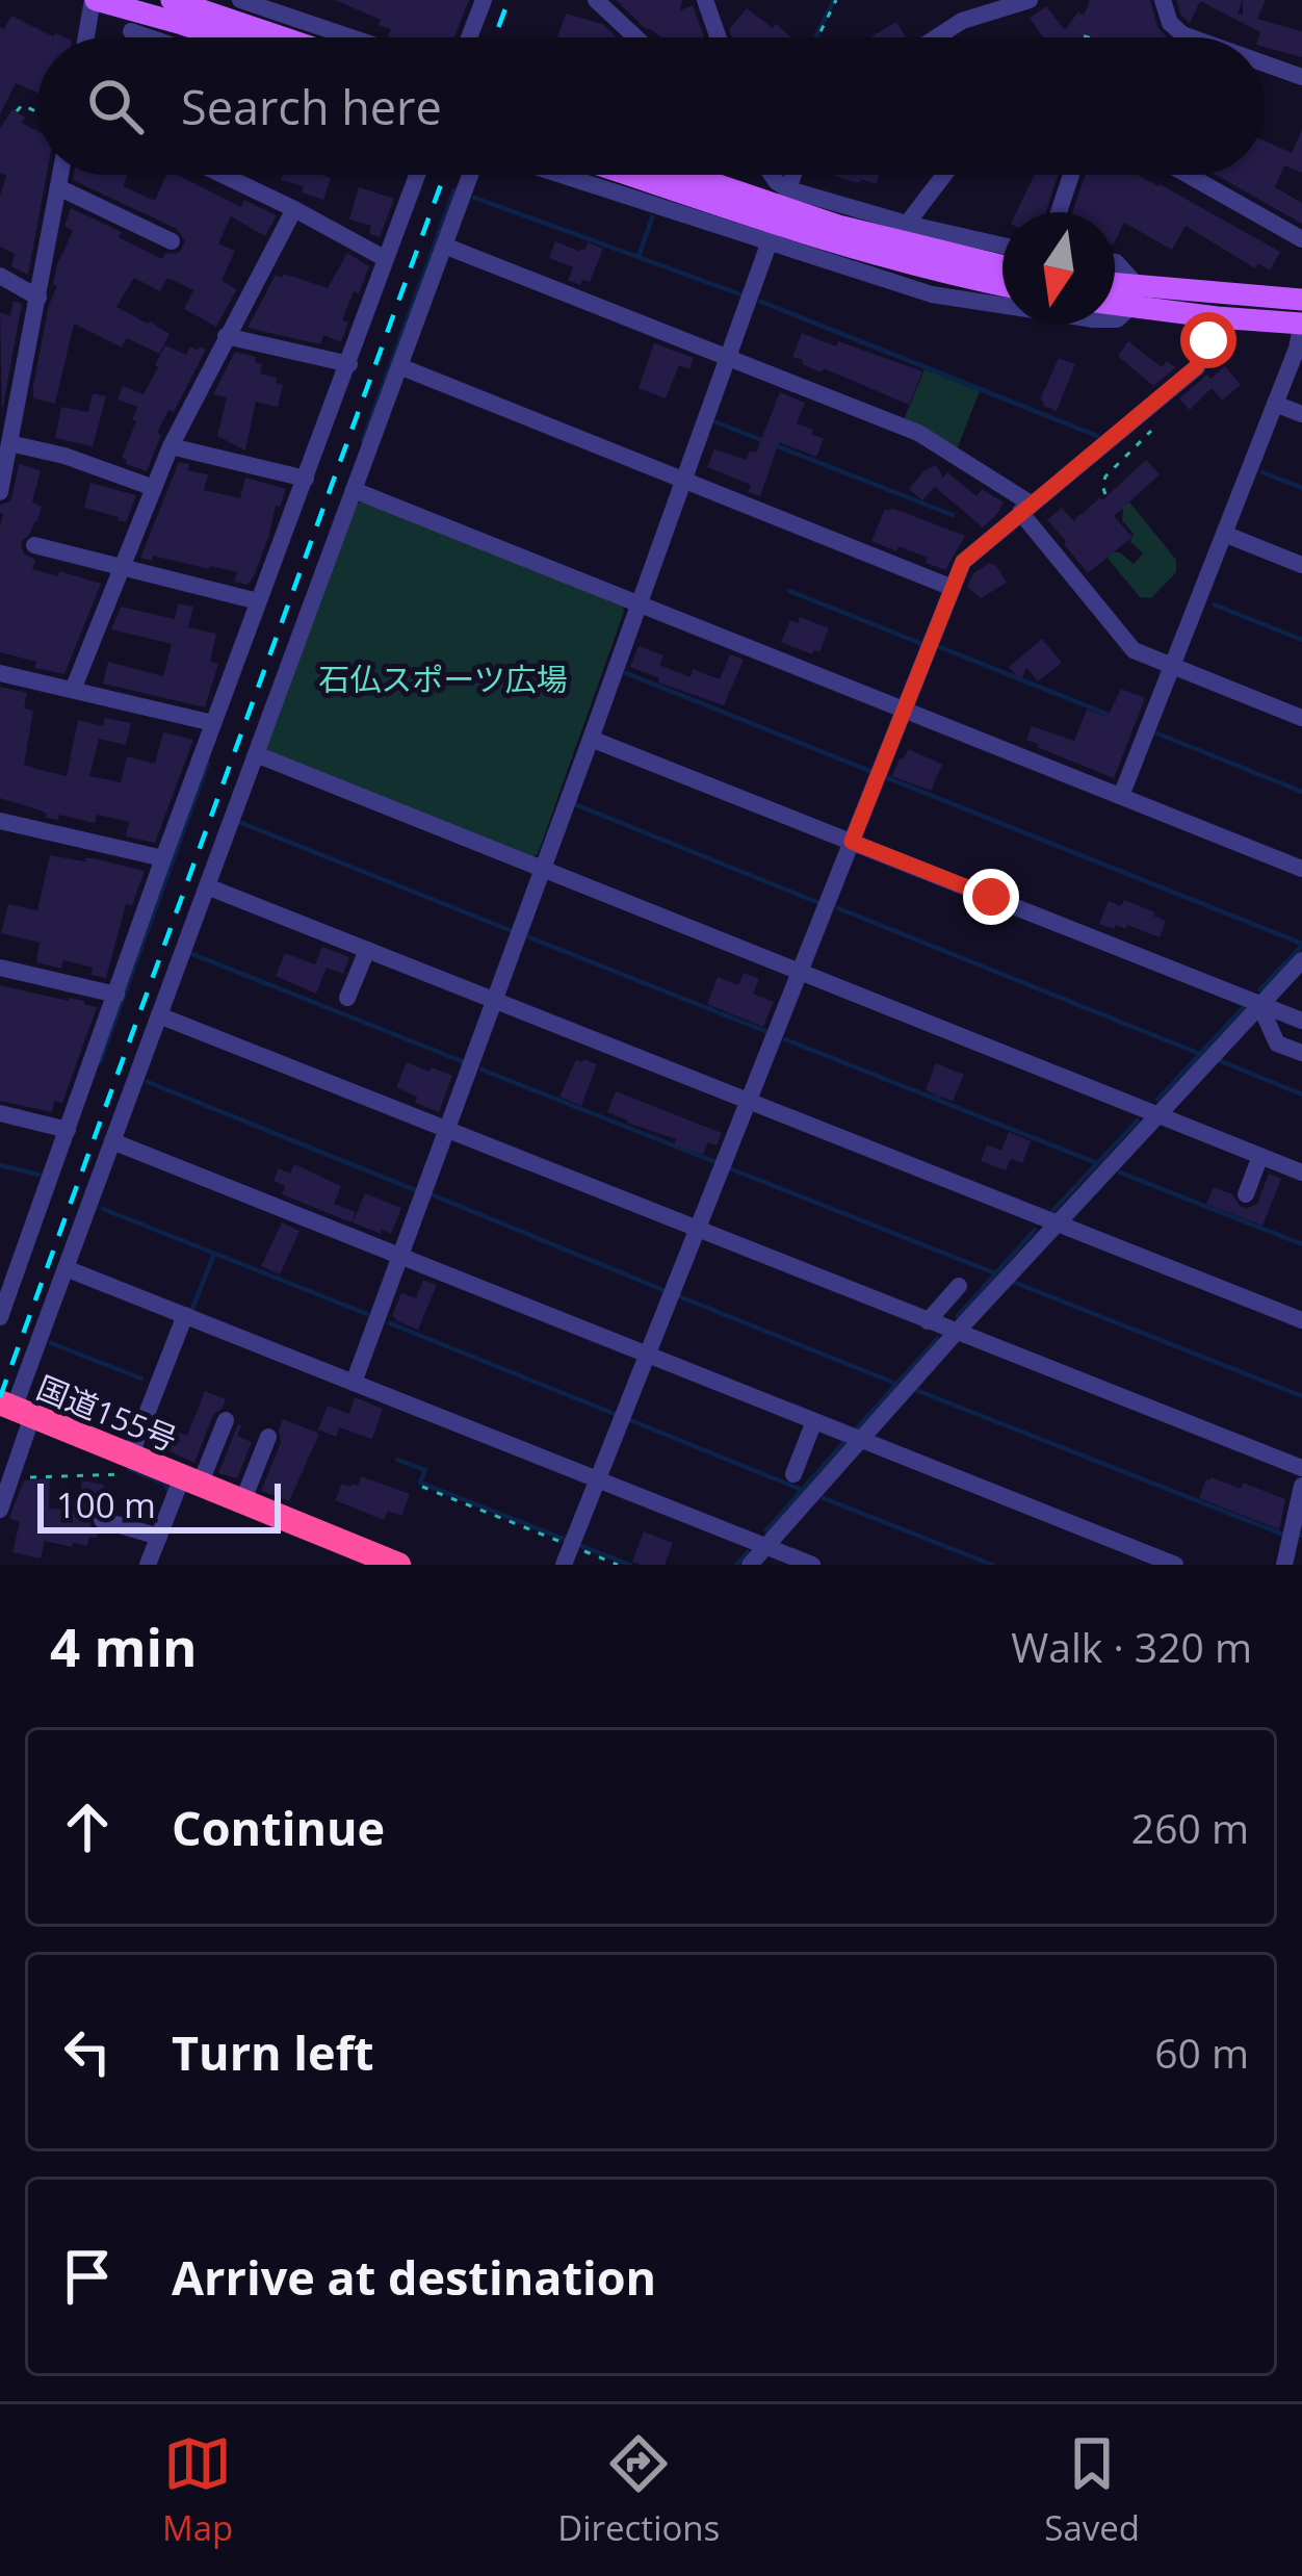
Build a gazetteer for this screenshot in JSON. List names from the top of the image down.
{
  "streets": {
    "highway": ["国道155号"]
  },
  "parks": ["石仏スポーツ広場"],
  "scale_bar": "100 m",
  "north": "bottom",
  "page": {
    "search": "Search here",
    "scale": "100 m",
    "heading": ["4 min", "Walk · 320 m"],
    "list": [
      ["Continue", "260 m"],
      ["Turn left", "60 m"],
      "Arrive at destination"
    ],
    "nav": ["Map", "Directions", "Saved"]
  }
}
